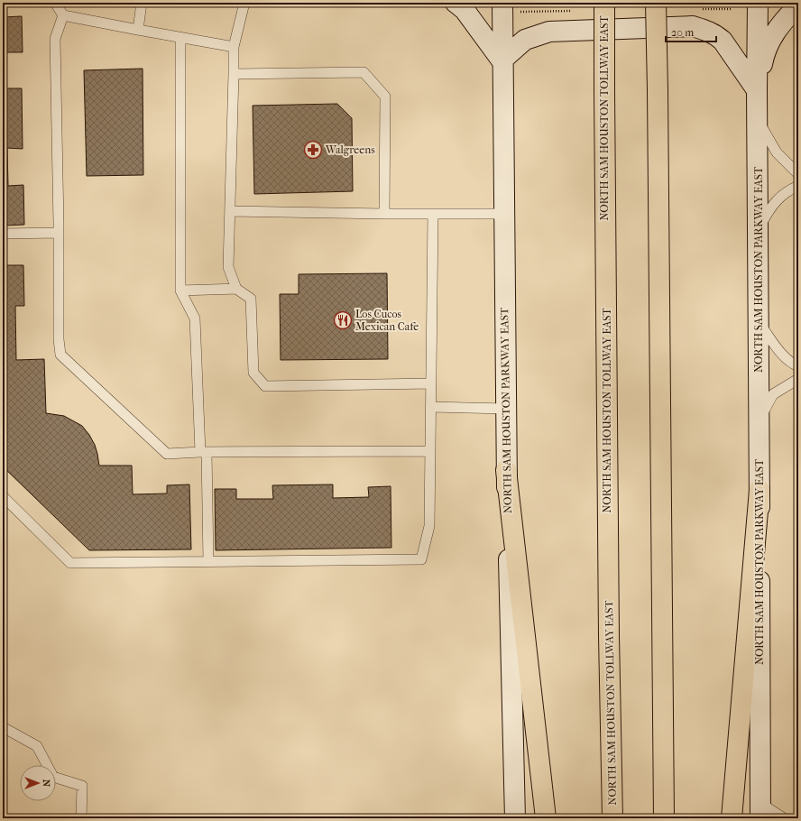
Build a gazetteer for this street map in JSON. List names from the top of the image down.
{
  "streets": {
    "highway": ["NORTH SAM HOUSTON TOLLWAY EAST"],
    "main road": ["NORTH SAM HOUSTON PARKWAY EAST"]
  },
  "places": {
    "pharmacy": ["Walgreens"],
    "restaurant": ["Los Cucos Mexican Cafe"]
  },
  "scale_bar": "20 m",
  "north": "right"
}
